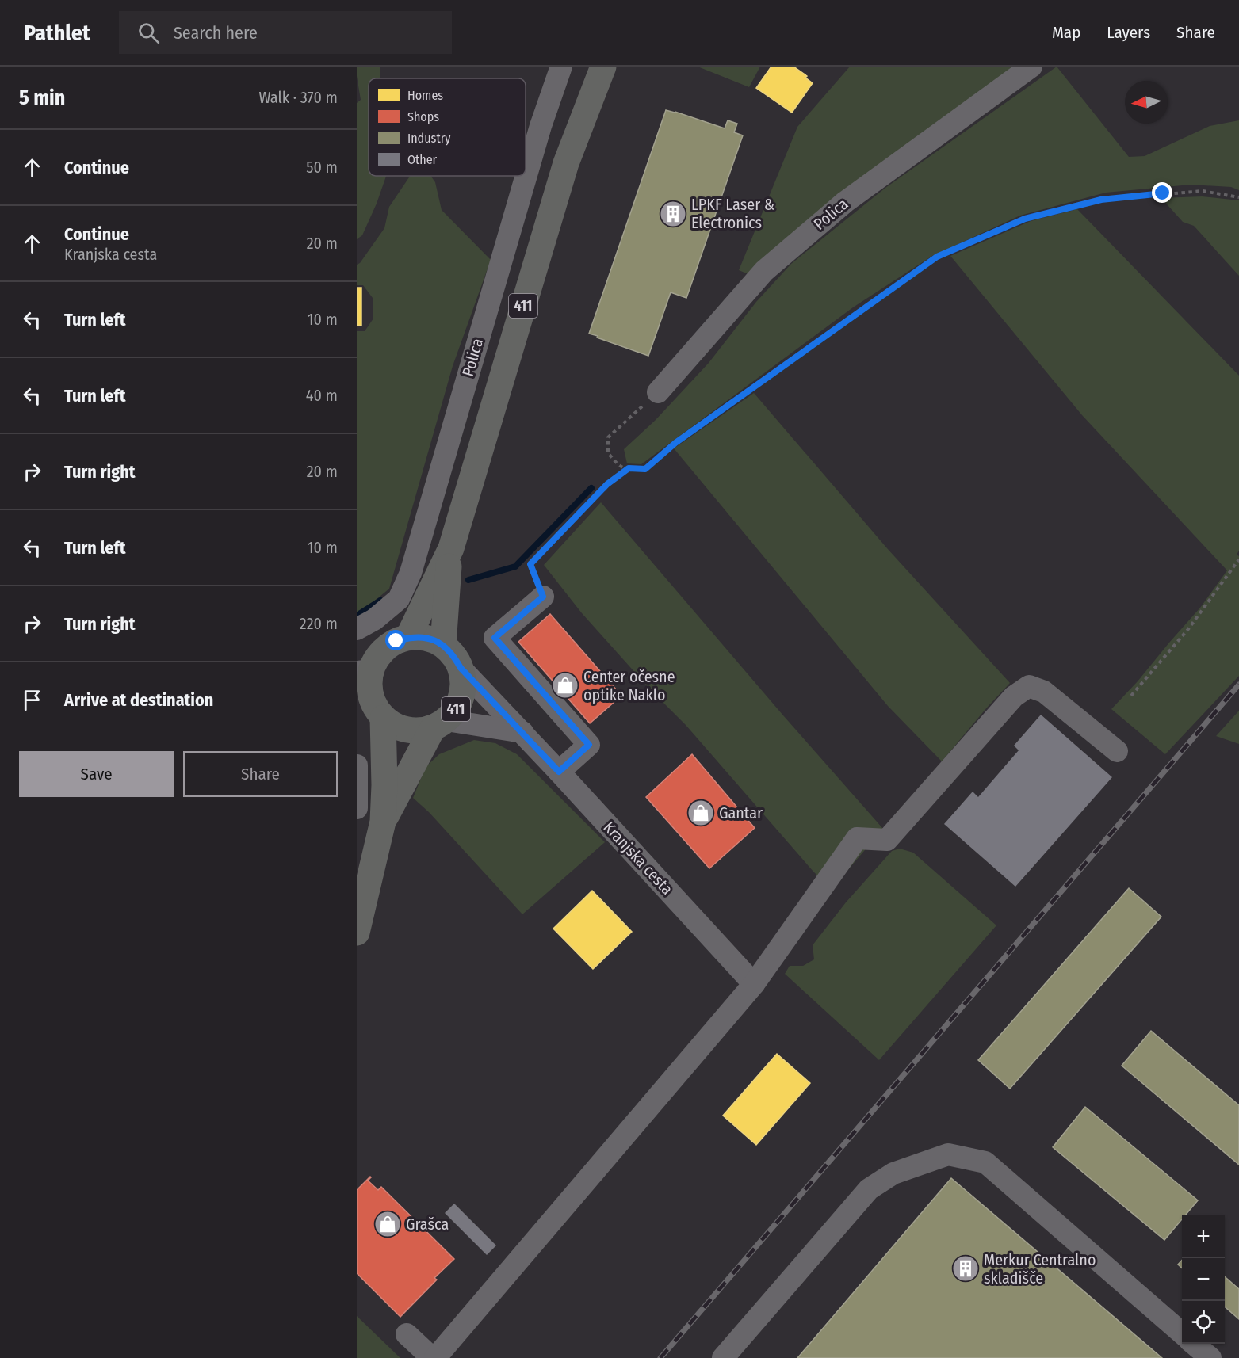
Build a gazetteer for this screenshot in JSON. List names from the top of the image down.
{
  "streets": {
    "main road": ["411"],
    "street": ["Polica", "Kranjska cesta"]
  },
  "crossings": [
    ["411", "Kranjska cesta"]
  ],
  "places": {
    "building": ["LPKF Laser & Electronics", "Merkur Centralno skladišče"],
    "shop": ["Center očesne optike Naklo", "Gantar", "Grašca"]
  },
  "legend": [
    "Homes",
    "Shops",
    "Industry",
    "Other"
  ],
  "north": "left",
  "page": {
    "header": "Pathlet",
    "search": "Search here",
    "nav": ["Map", "Layers", "Share"],
    "heading": ["5 min", "Walk · 370 m"],
    "list": [
      ["Continue", "50 m"],
      ["Continue", "Kranjska cesta", "20 m"],
      ["Turn left", "10 m"],
      ["Turn left", "40 m"],
      ["Turn right", "20 m"],
      ["Turn left", "10 m"],
      ["Turn right", "220 m"],
      "Arrive at destination"
    ],
    "buttons": ["Save", "Share"],
    "map_buttons": ["+", "−"]
  }
}
